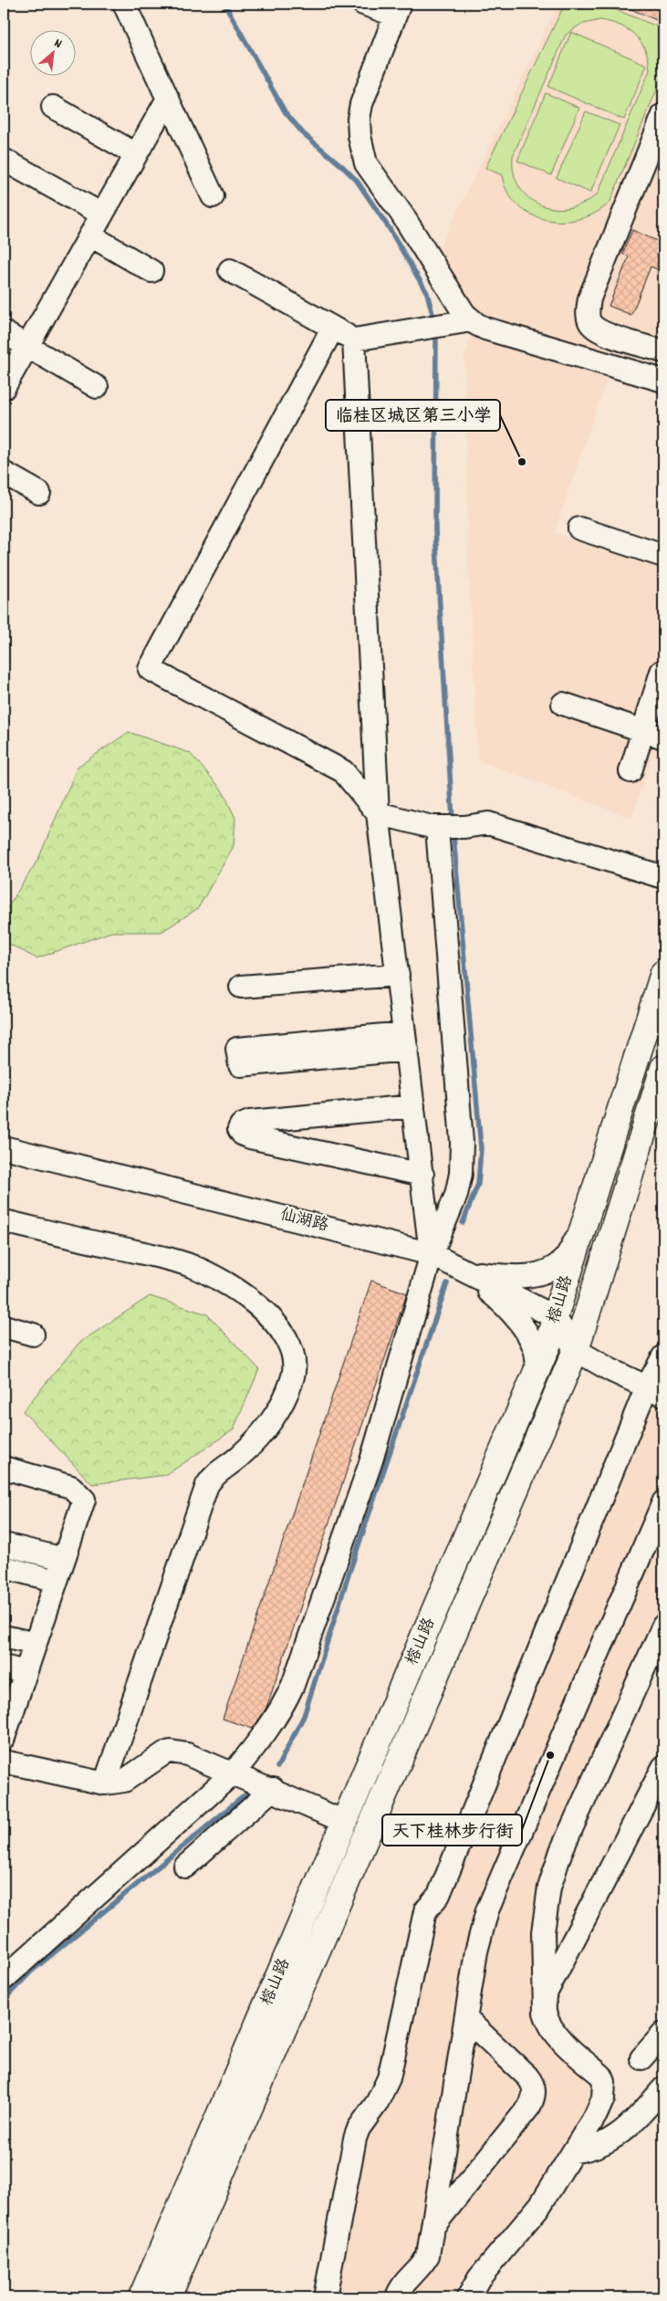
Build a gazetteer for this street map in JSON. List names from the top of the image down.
{
  "streets": {
    "main road": ["榕山路"],
    "street": ["仙湖路"]
  },
  "crossings": [
    ["仙湖路", "榕山路"]
  ],
  "places": ["临桂区城区第三小学", "天下桂林步行街"],
  "north": "top right"
}
